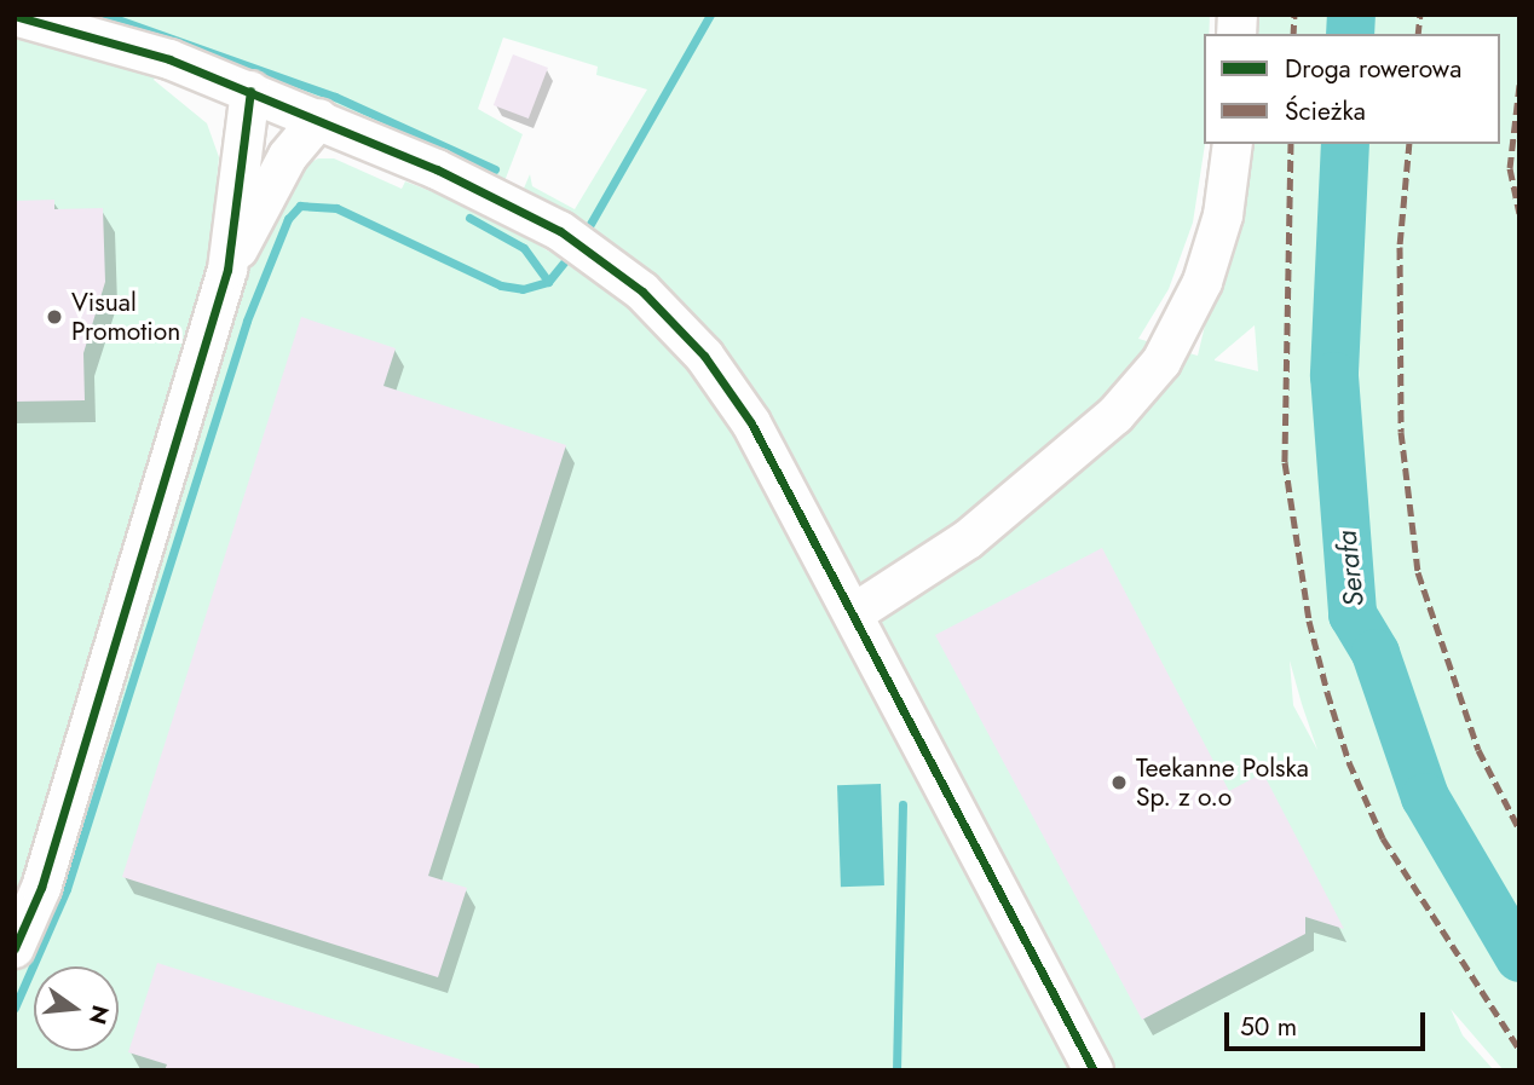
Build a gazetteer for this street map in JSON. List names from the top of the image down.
{
  "water": ["Serafa"],
  "places": ["Visual Promotion", "Teekanne Polska Sp. z o.o"],
  "legend": ["Droga rowerowa", "Ścieżka"],
  "scale_bar": "50 m",
  "north": "right"
}
